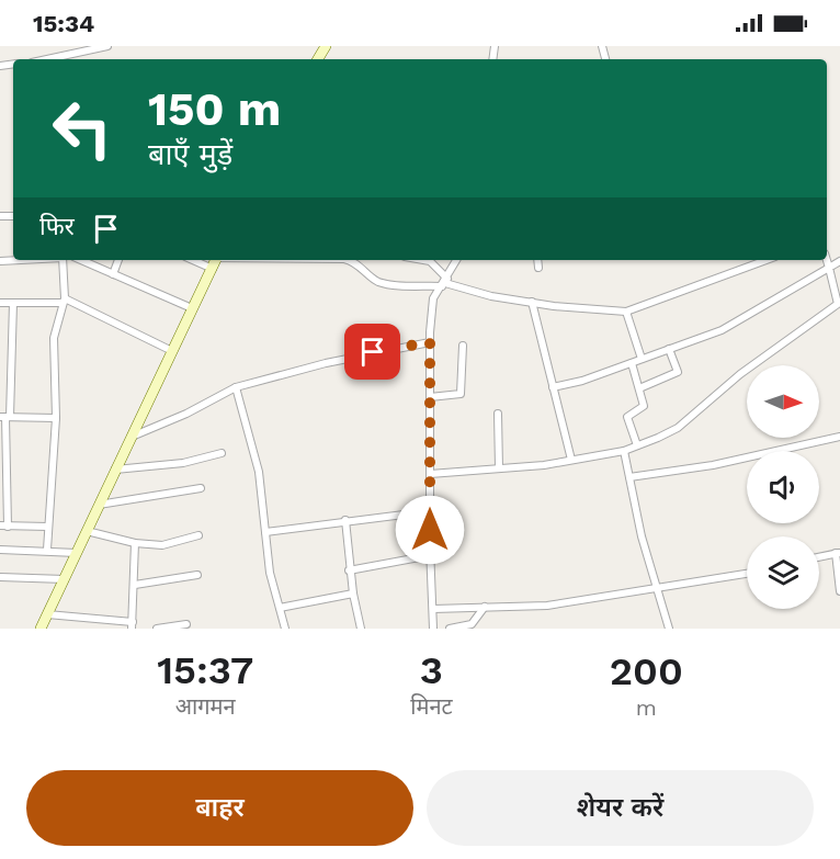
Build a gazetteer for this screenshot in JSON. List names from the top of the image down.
{
  "north": "right",
  "page": {
    "status": "15:34",
    "turn": ["150 m", "बाएँ मुड़ें"],
    "then": "फिर",
    "eta": [
      "15:37",
      "आगमन",
      "3",
      "मिनट",
      "200",
      "m"
    ],
    "buttons": ["बाहर", "शेयर करें"]
  }
}
